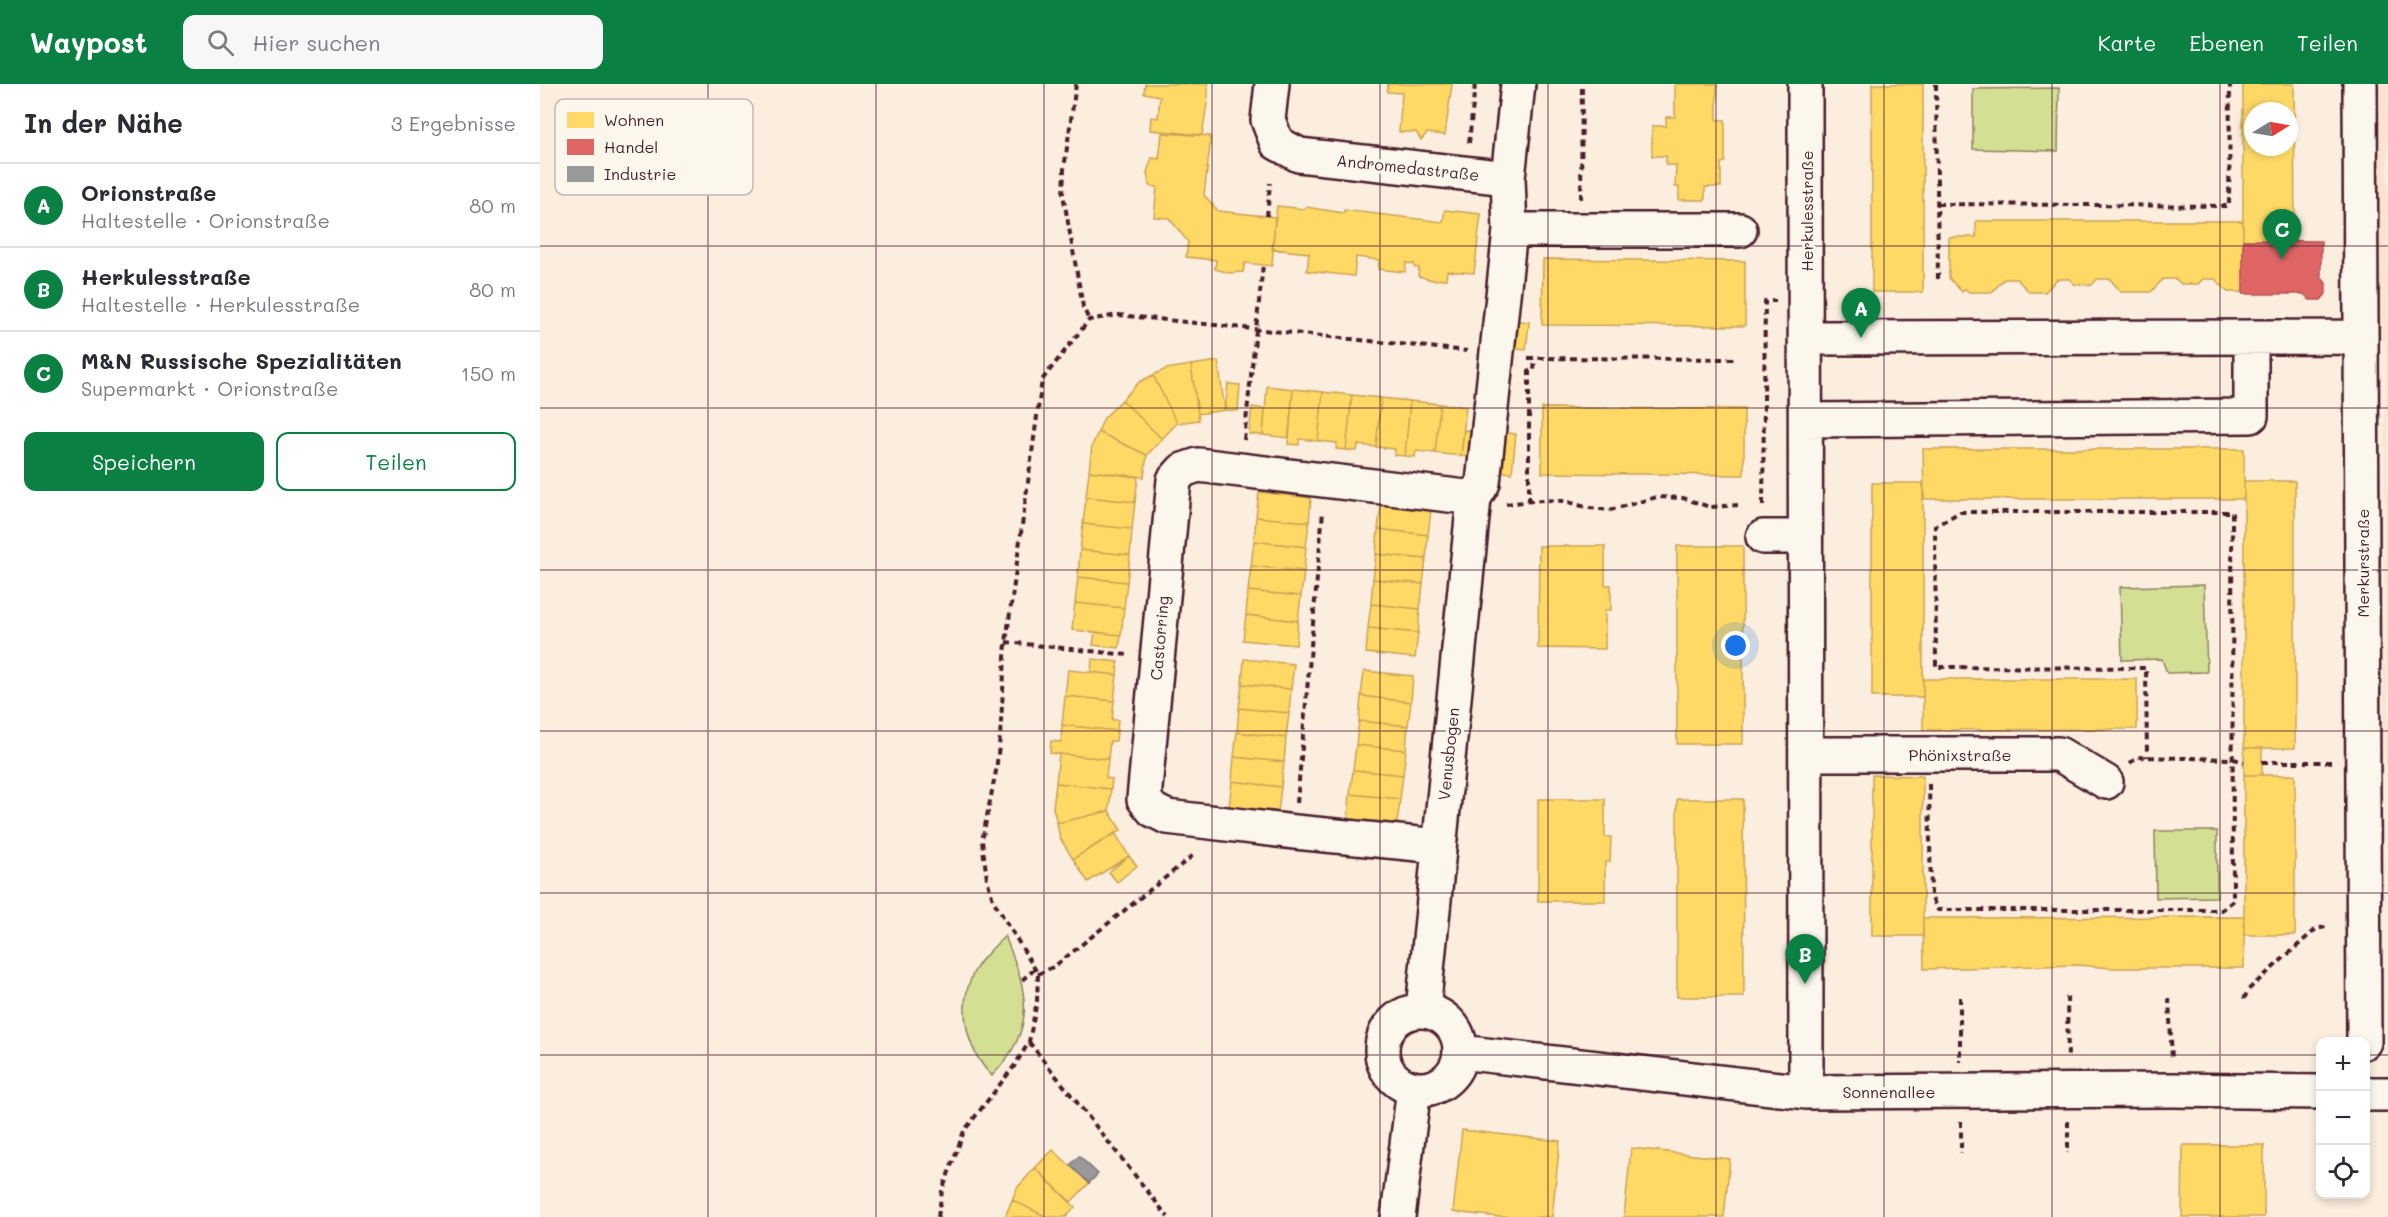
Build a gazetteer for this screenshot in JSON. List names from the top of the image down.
{
  "streets": {
    "street": [
      "Andromedastraße",
      "Herkulesstraße",
      "Merkurstraße",
      "Castorring",
      "Venusbogen",
      "Phönixstraße",
      "Sonnenallee"
    ]
  },
  "crossings": [
    ["Andromedastraße", "Venusbogen"],
    ["Herkulesstraße", "Phönixstraße"],
    ["Herkulesstraße", "Sonnenallee"],
    ["Castorring", "Venusbogen"],
    ["Venusbogen", "Sonnenallee"]
  ],
  "legend": ["Wohnen", "Handel", "Industrie"],
  "north": "right",
  "page": {
    "header": "Waypost",
    "search": "Hier suchen",
    "nav": ["Karte", "Ebenen", "Teilen"],
    "heading": ["In der Nähe", "3 Ergebnisse"],
    "list": [
      {
        "mark": "A",
        "name": "Orionstraße",
        "note": "Haltestelle · Orionstraße",
        "value": "80 m"
      },
      {
        "mark": "B",
        "name": "Herkulesstraße",
        "note": "Haltestelle · Herkulesstraße",
        "value": "80 m"
      },
      {
        "mark": "C",
        "name": "M&N Russische Spezialitäten",
        "note": "Supermarkt · Orionstraße",
        "value": "150 m"
      }
    ],
    "pins": ["C", "A", "B"],
    "buttons": ["Speichern", "Teilen"],
    "map_buttons": ["+", "−"]
  }
}
